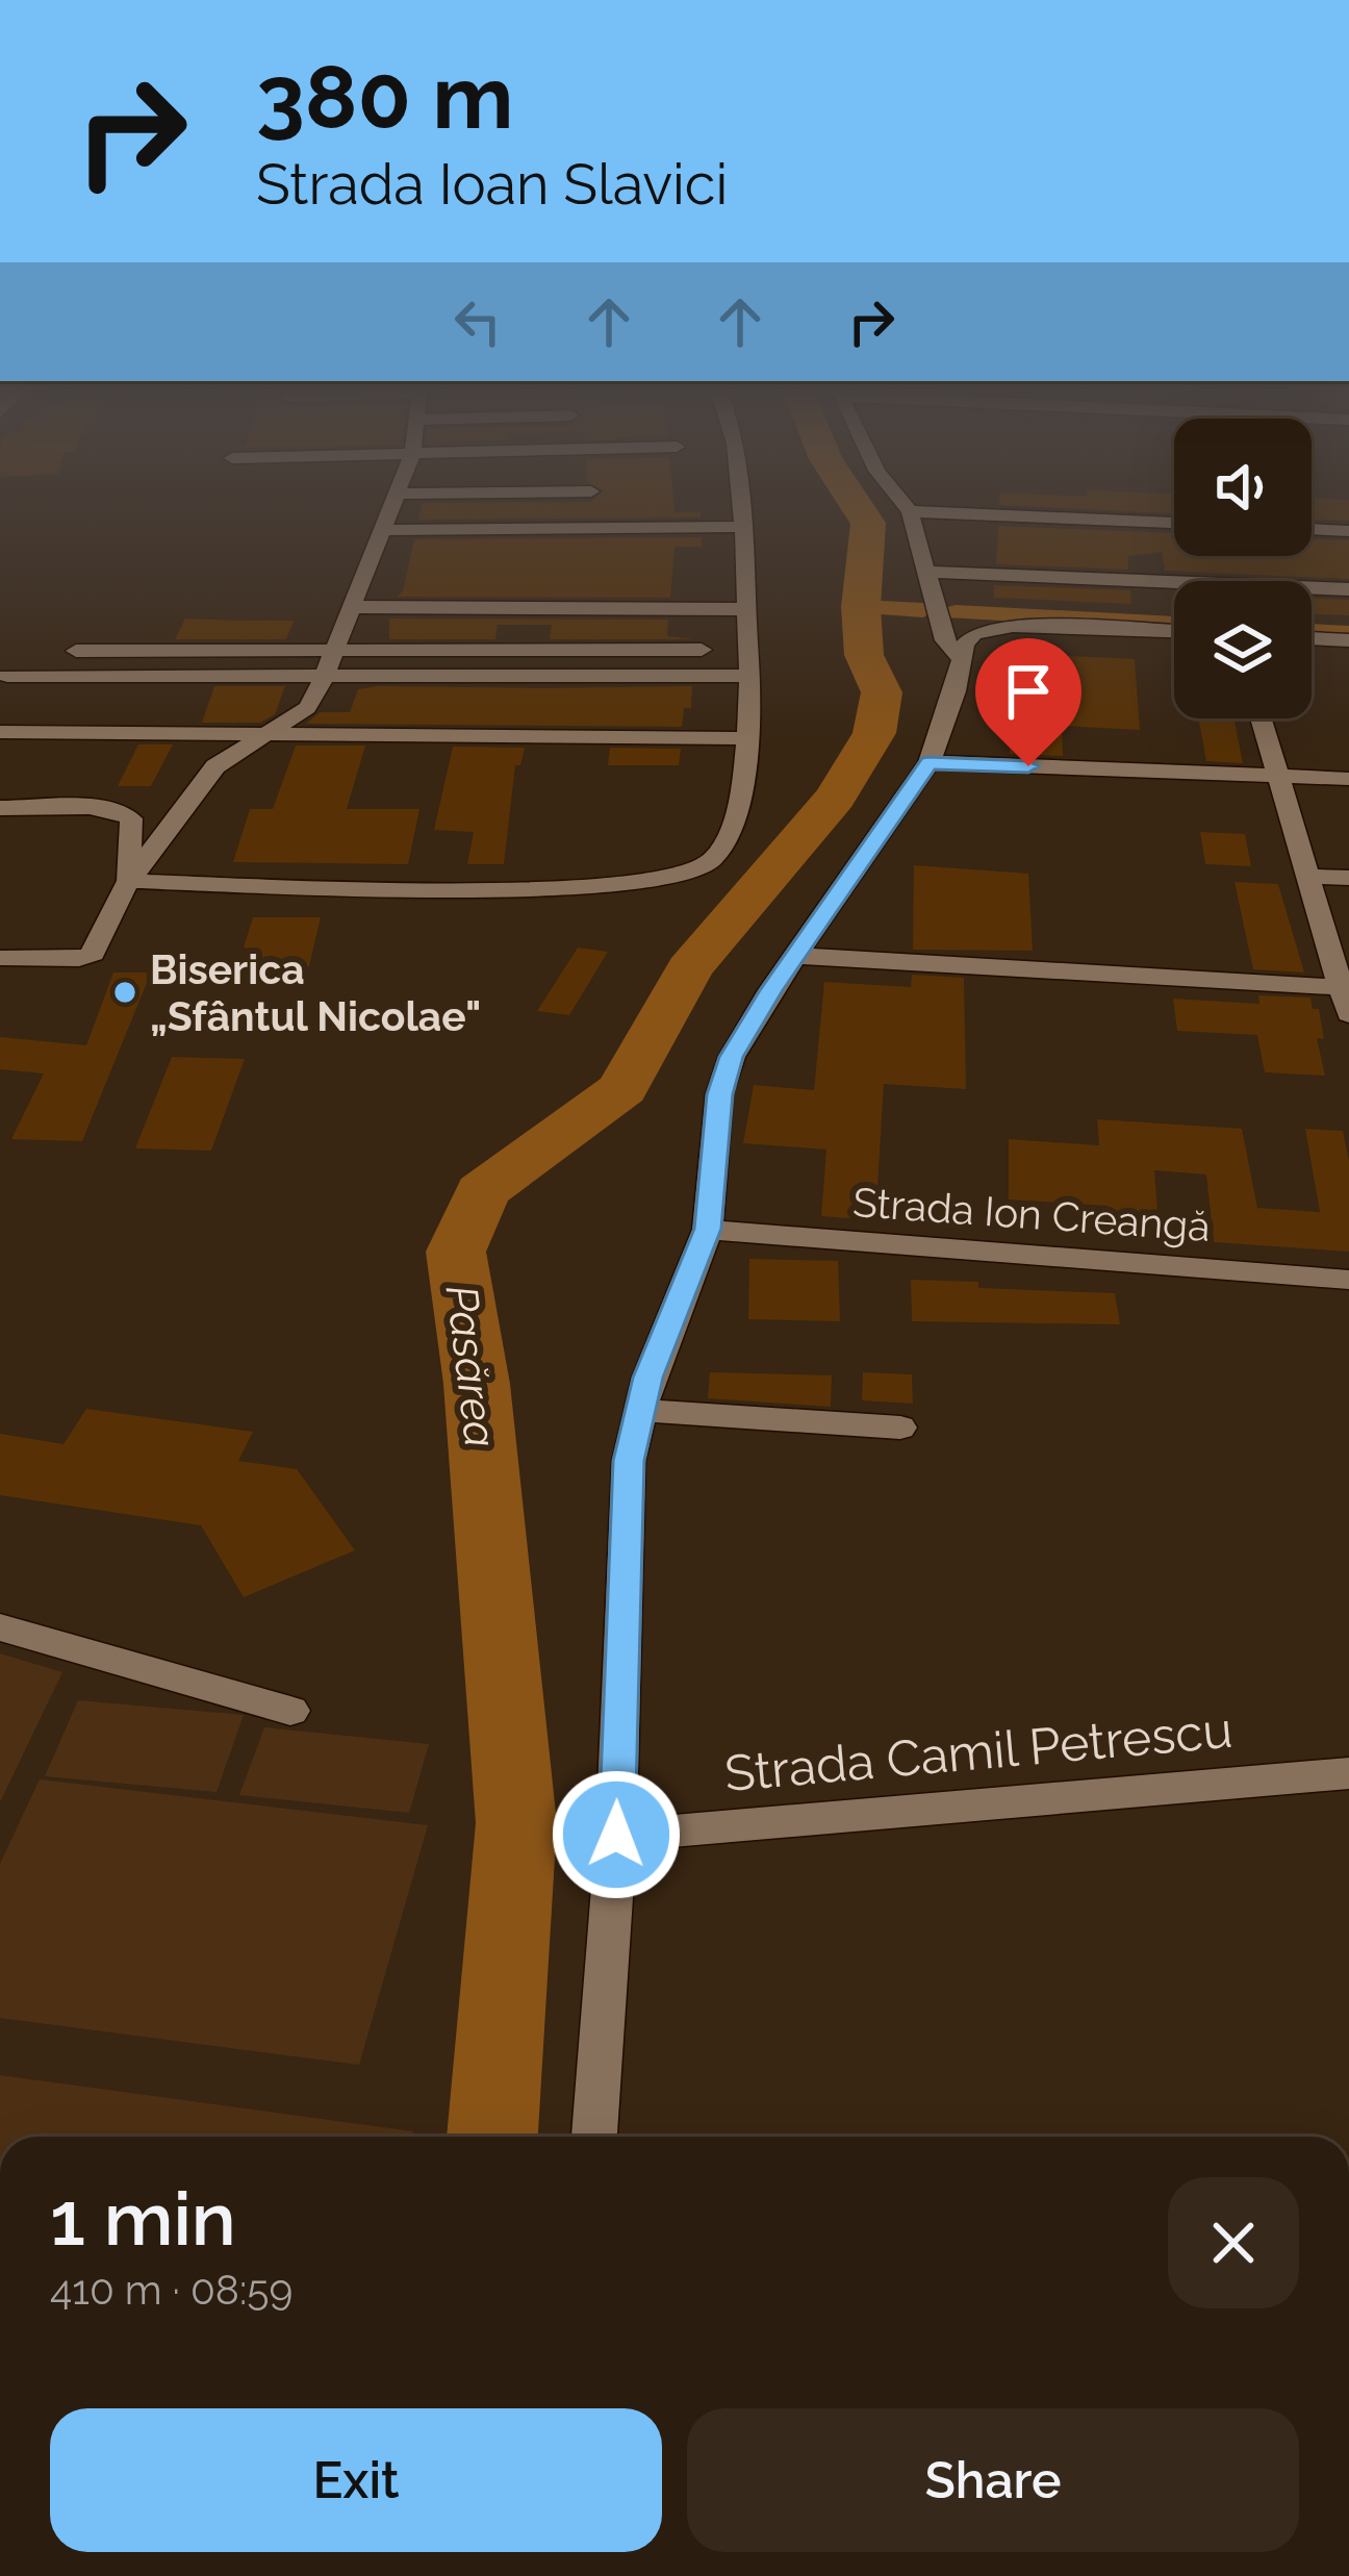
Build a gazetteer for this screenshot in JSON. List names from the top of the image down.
{
  "streets": {
    "street": ["Strada Ion Creangă", "Strada Camil Petrescu"]
  },
  "water": ["Pasărea"],
  "places": ["Biserica „Sfântul Nicolae\""],
  "page": {
    "turn": ["380 m", "Strada Ioan Slavici"],
    "heading": ["1 min", "410 m · 08:59"],
    "buttons": ["Exit", "Share"]
  }
}
